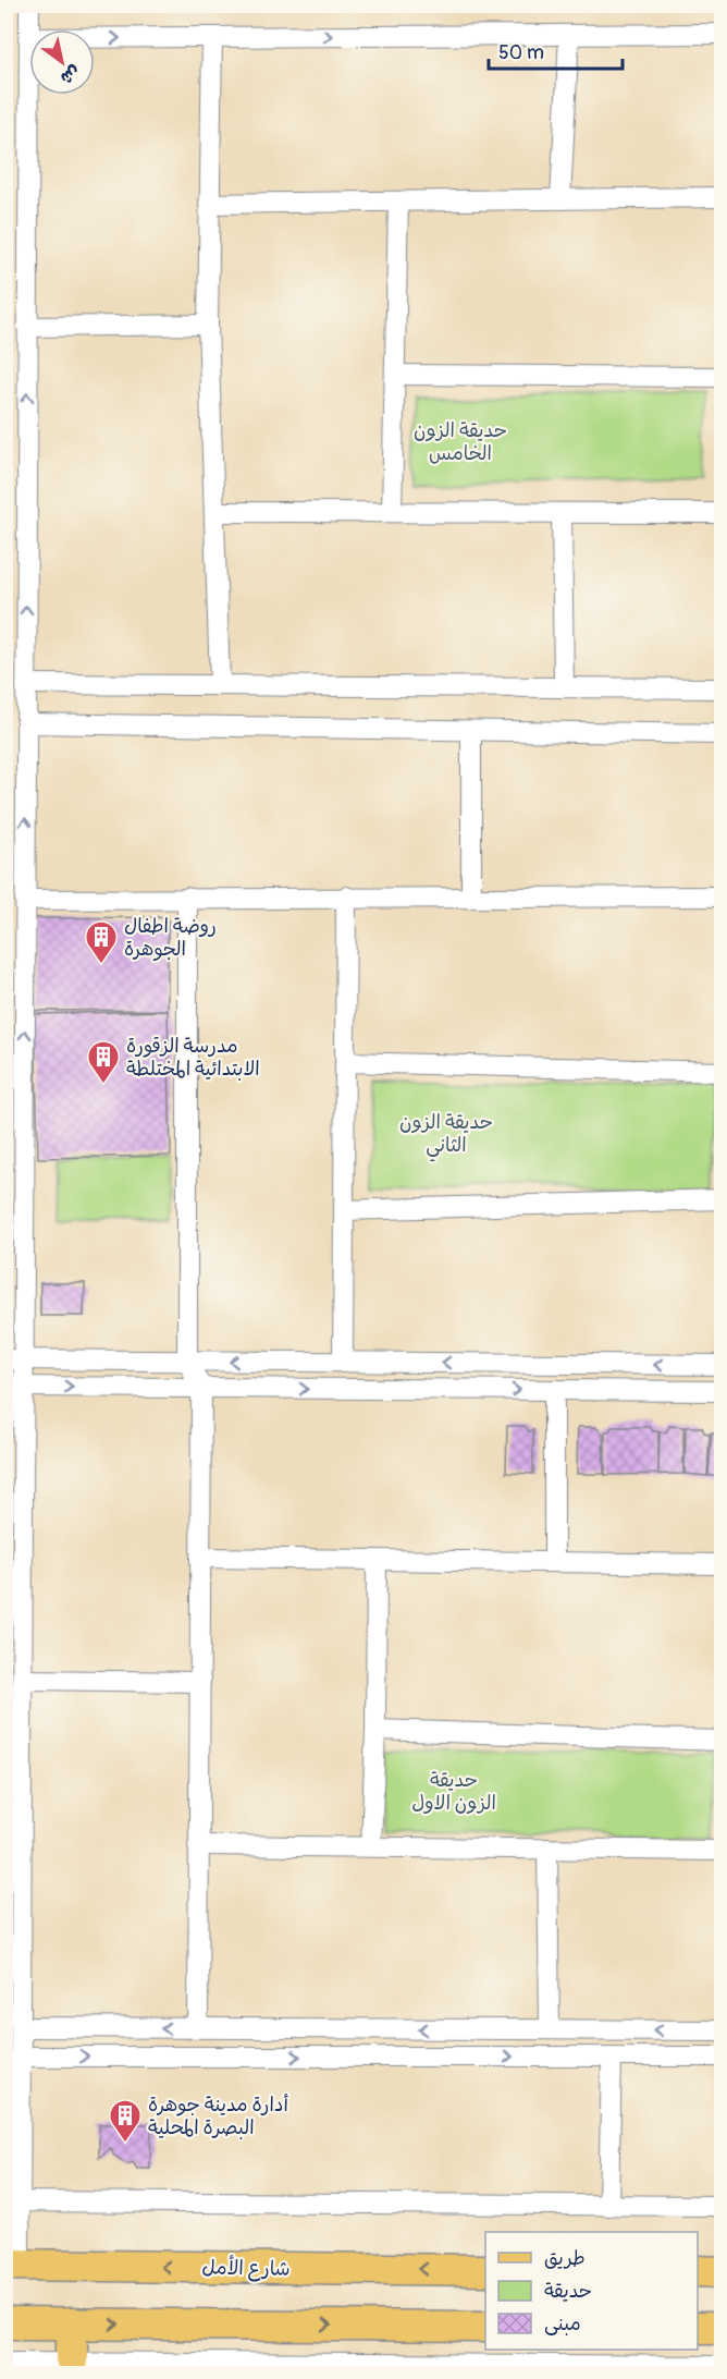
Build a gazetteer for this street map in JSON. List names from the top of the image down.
{
  "streets": {
    "main road": ["شارع الأمل"]
  },
  "parks": ["حديقة الزون الخامس", "حديقة الزون الثاني", "حديقة الزون الاول"],
  "places": {
    "building": ["روضة اطفال الجوهرة", "مدرسة الزقورة الابتدائية المختلطة", "أدارة مدينة جوهرة البصرة المحلية"]
  },
  "legend": ["طريق", "حديقة", "مبنى"],
  "scale_bar": "50 m",
  "north": "bottom right"
}
